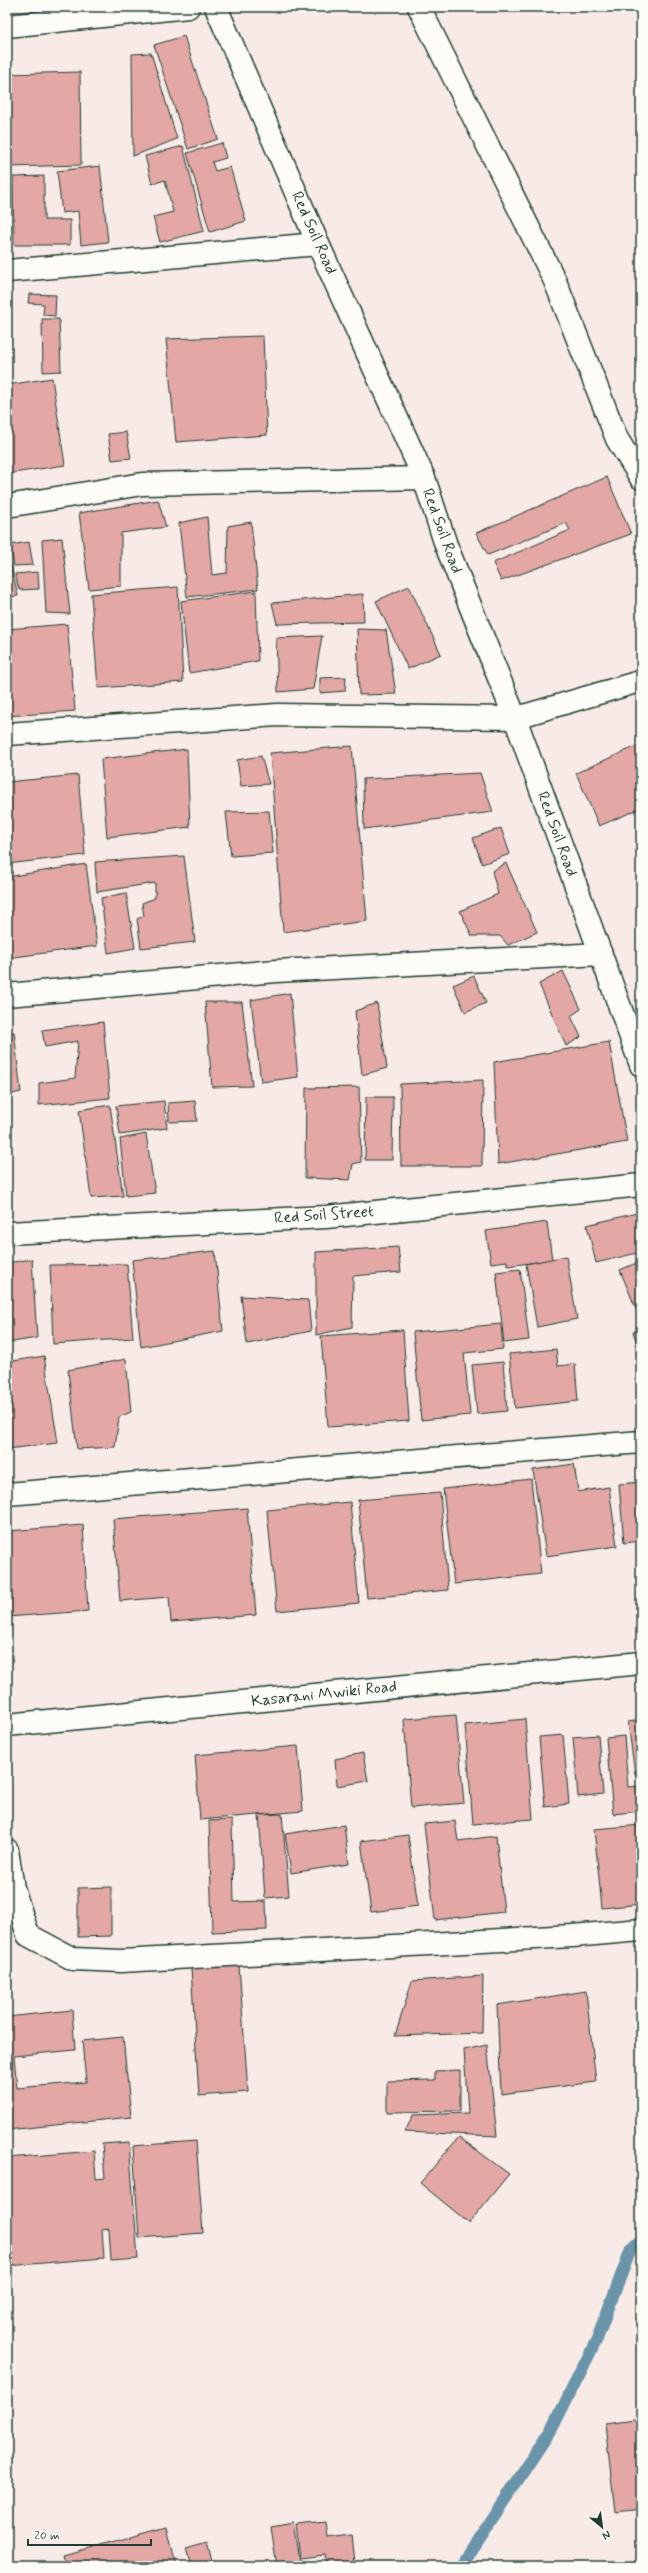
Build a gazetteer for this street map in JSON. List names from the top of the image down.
{
  "streets": {
    "street": ["Red Soil Road", "Red Soil Street", "Kasarani Mwiki Road"]
  },
  "scale_bar": "20 m",
  "north": "bottom right"
}
